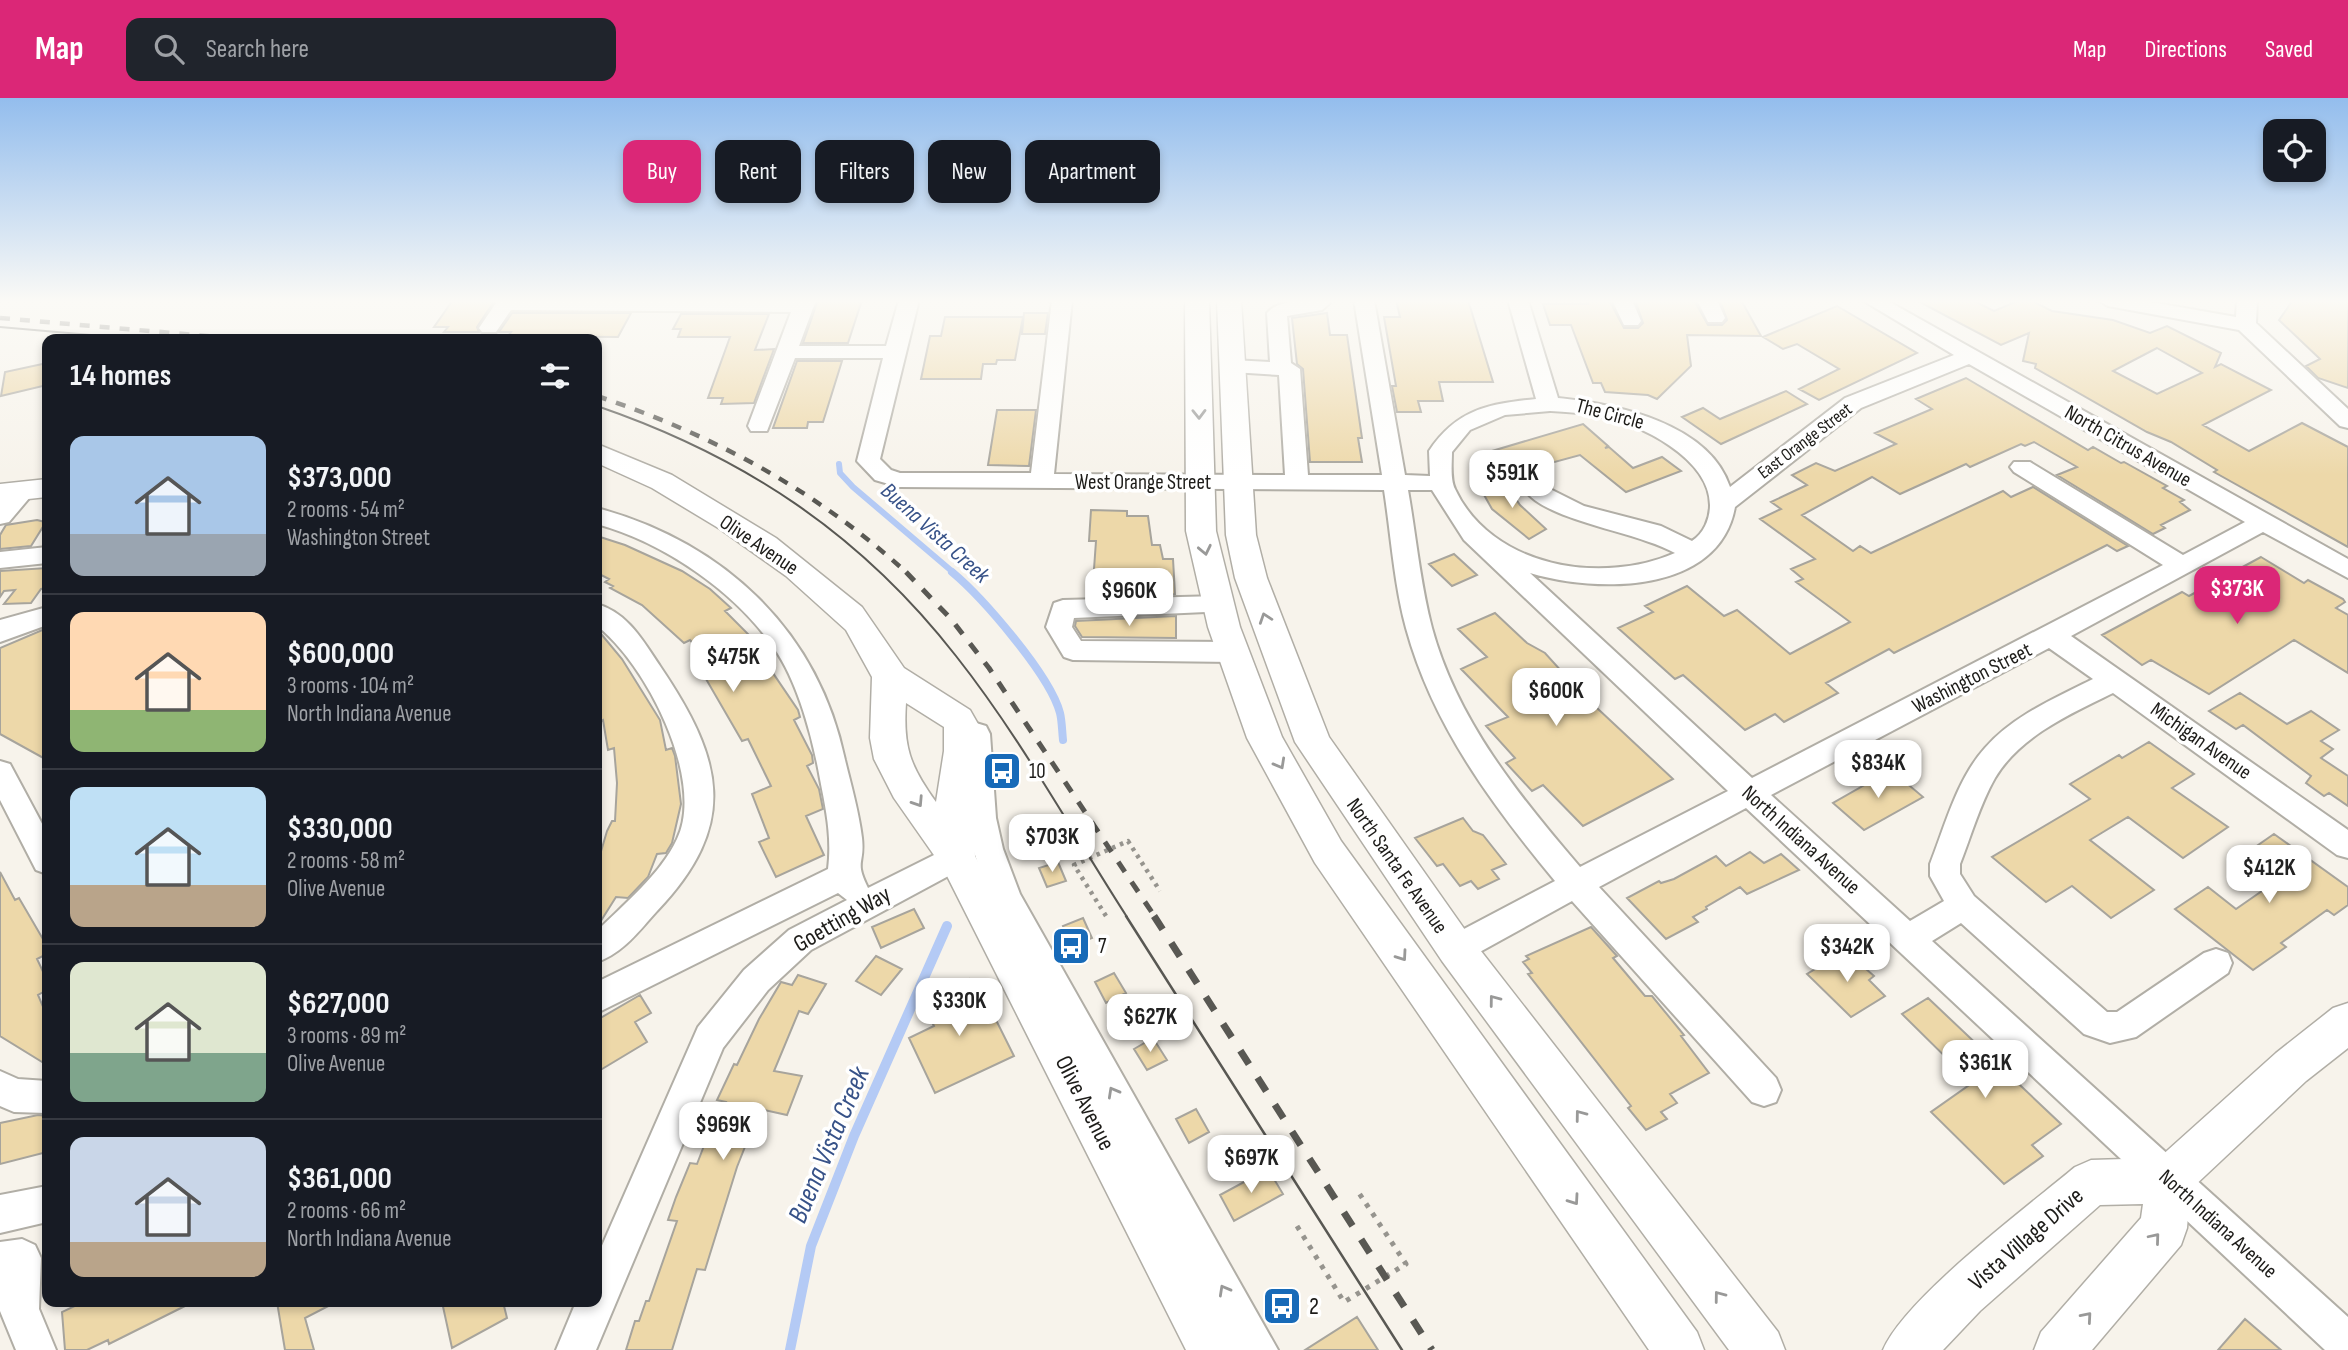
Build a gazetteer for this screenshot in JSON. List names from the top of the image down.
{
  "streets": {
    "main road": ["Olive Avenue", "North Santa Fe Avenue", "Vista Village Drive"],
    "street": [
      "The Circle",
      "East Orange Street",
      "North Citrus Avenue",
      "West Orange Street",
      "Washington Street",
      "Michigan Avenue",
      "North Indiana Avenue",
      "Goetting Way"
    ]
  },
  "crossings": [
    ["The Circle", "East Orange Street"],
    ["The Circle", "West Orange Street"],
    ["The Circle", "North Indiana Avenue"],
    ["East Orange Street", "West Orange Street"],
    ["East Orange Street", "North Indiana Avenue"],
    ["North Citrus Avenue", "Washington Street"],
    ["West Orange Street", "North Indiana Avenue"],
    ["West Orange Street", "North Santa Fe Avenue"],
    ["Olive Avenue", "Goetting Way"],
    ["Washington Street", "Michigan Avenue"],
    ["Washington Street", "North Indiana Avenue"],
    ["Washington Street", "North Santa Fe Avenue"],
    ["North Indiana Avenue", "Vista Village Drive"]
  ],
  "water": ["Buena Vista Creek"],
  "places": {
    "bus stop": ["10", "7", "2"]
  },
  "page": {
    "header": "Map",
    "search": "Search here",
    "nav": ["Map", "Directions", "Saved"],
    "chip": [
      "Buy",
      "Rent",
      "Filters",
      "New",
      "Apartment"
    ],
    "heading": "14 homes",
    "list": [
      {
        "name": "$373,000",
        "note": "2 rooms · 54 m² · Washington Street"
      },
      {
        "name": "$600,000",
        "note": "3 rooms · 104 m² · North Indiana Avenue"
      },
      {
        "name": "$330,000",
        "note": "2 rooms · 58 m² · Olive Avenue"
      },
      {
        "name": "$627,000",
        "note": "3 rooms · 89 m² · Olive Avenue"
      },
      {
        "name": "$361,000",
        "note": "2 rooms · 66 m² · North Indiana Avenue"
      }
    ],
    "price": [
      "$591K",
      "$373K",
      "$960K",
      "$475K",
      "$600K",
      "$834K",
      "$703K",
      "$412K",
      "$342K",
      "$330K",
      "$627K",
      "$361K",
      "$969K",
      "$697K"
    ]
  }
}
